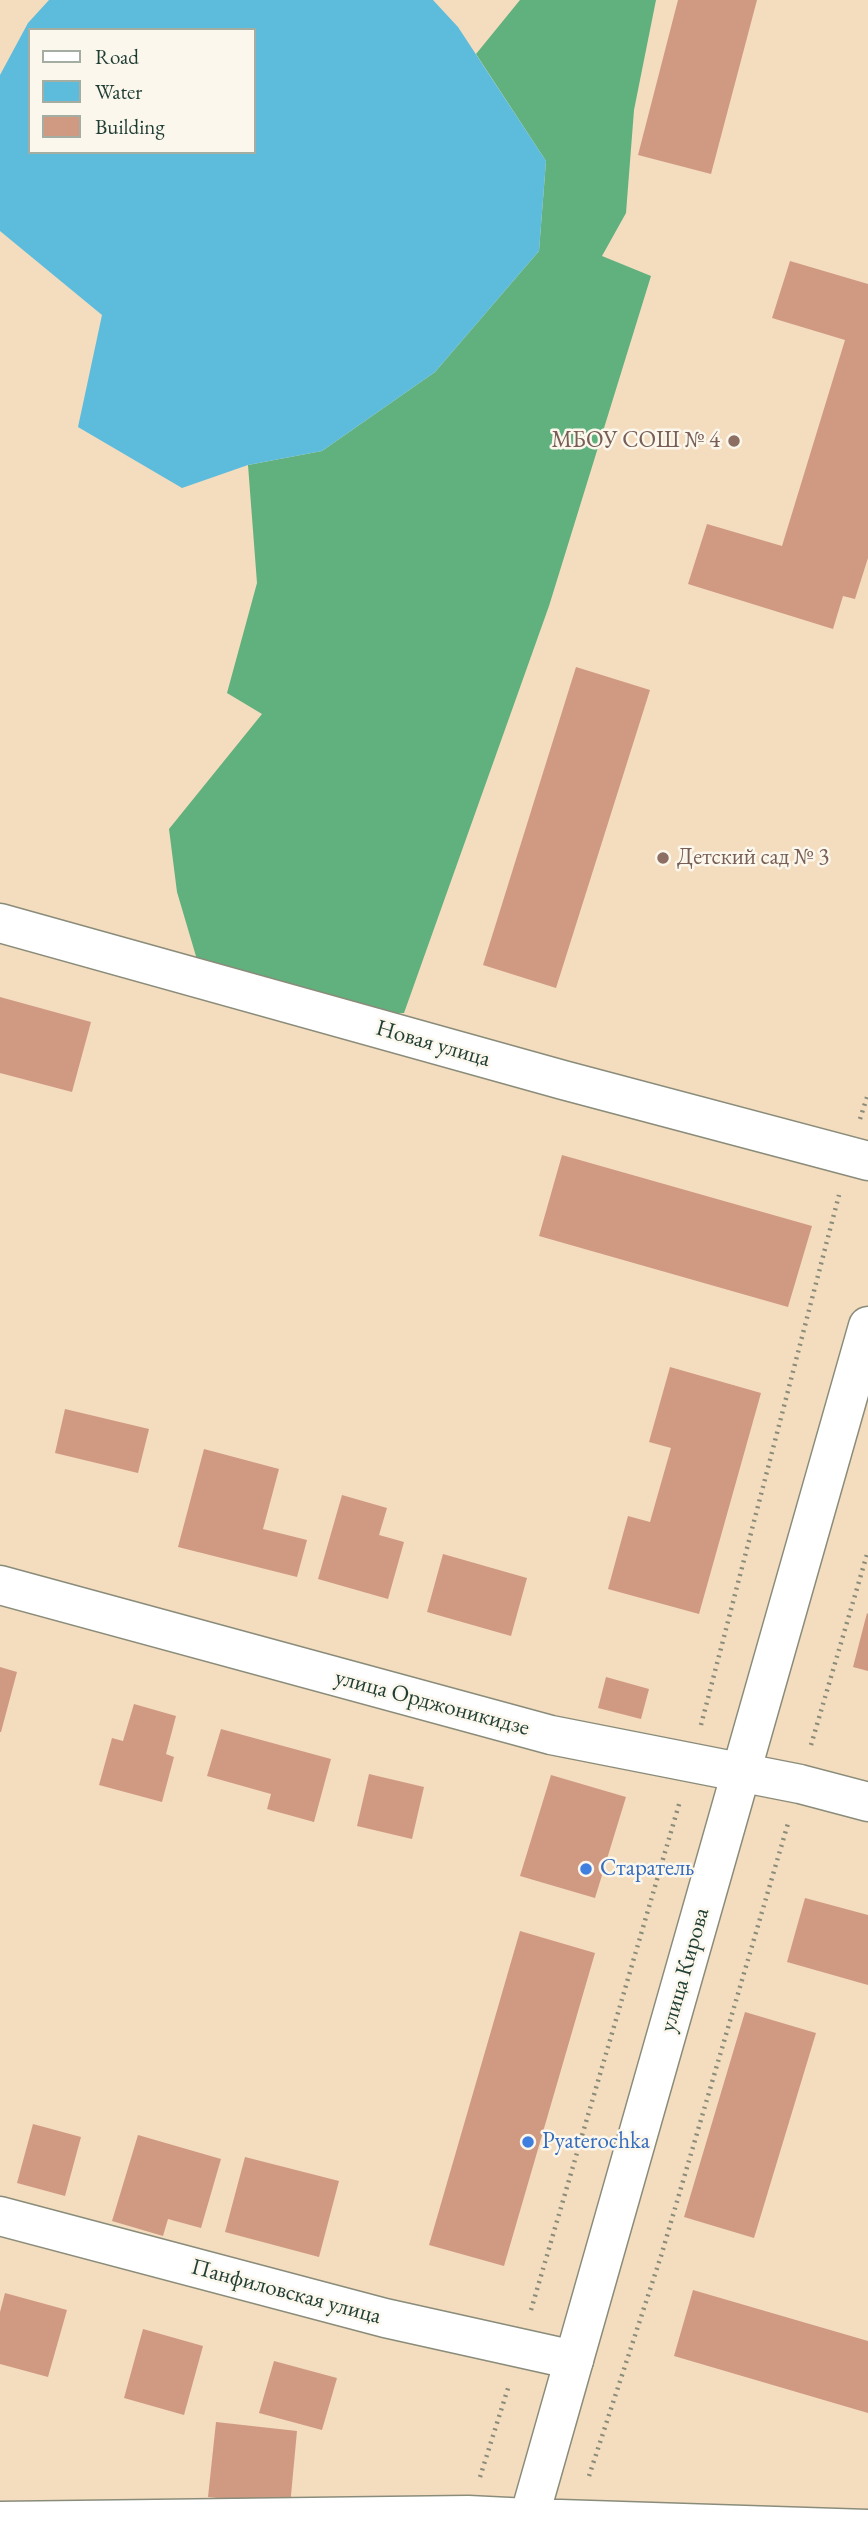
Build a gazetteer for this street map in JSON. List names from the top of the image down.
{
  "streets": {
    "street": [
      "Новая улица",
      "улица Орджоникидзе",
      "улица Кирова",
      "Панфиловская улица"
    ]
  },
  "crossings": [
    ["улица Орджоникидзе", "улица Кирова"],
    ["улица Кирова", "Панфиловская улица"]
  ],
  "places": [
    "МБОУ СОШ № 4",
    "Детский сад № 3",
    "Старатель",
    "Pyaterochka"
  ],
  "legend": ["Road", "Water", "Building"]
}
